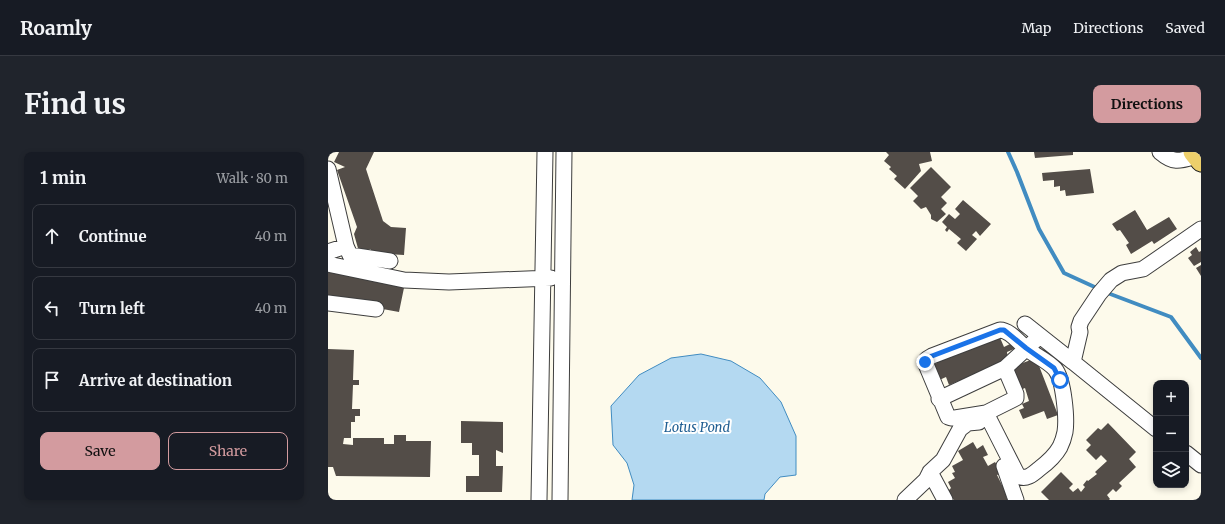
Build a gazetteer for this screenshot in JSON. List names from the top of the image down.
{
  "water": ["Lotus Pond"],
  "page": {
    "header": "Roamly",
    "nav": ["Map", "Directions", "Saved"],
    "buttons": [
      "Directions",
      ["Save", "Share"]
    ],
    "title": "Find us",
    "heading": ["1 min", "Walk · 80 m"],
    "list": [
      ["Continue", "40 m"],
      ["Turn left", "40 m"],
      "Arrive at destination"
    ],
    "map_buttons": ["+", "−"]
  }
}
